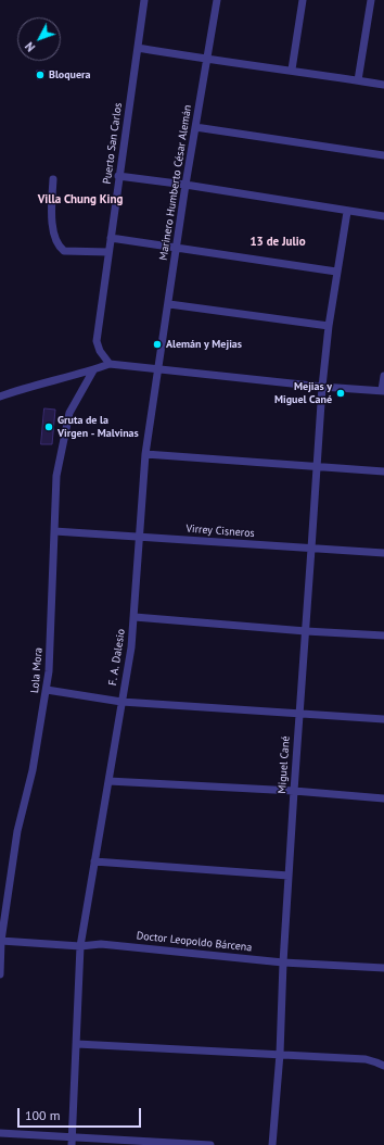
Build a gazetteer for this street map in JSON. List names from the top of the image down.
{
  "streets": {
    "street": [
      "Puerto San Carlos",
      "Marinero Humberto César Alemán",
      "Virrey Cisneros",
      "F. A. Dalesio",
      "Lola Mora",
      "Miguel Cané",
      "Doctor Leopoldo Bárcena"
    ]
  },
  "crossings": [
    ["Marinero Humberto César Alemán", "F. A. Dalesio"],
    ["Virrey Cisneros", "F. A. Dalesio"],
    ["Virrey Cisneros", "Lola Mora"],
    ["Virrey Cisneros", "Miguel Cané"],
    ["F. A. Dalesio", "Doctor Leopoldo Bárcena"],
    ["Lola Mora", "Doctor Leopoldo Bárcena"],
    ["Miguel Cané", "Doctor Leopoldo Bárcena"]
  ],
  "districts": ["Villa Chung King", "13 de Julio"],
  "places": [
    "Bloquera",
    "Alemán y Mejias",
    "Mejias y Miguel Cané",
    "Gruta de la Virgen - Malvinas"
  ],
  "scale_bar": "100 m",
  "north": "bottom left"
}
